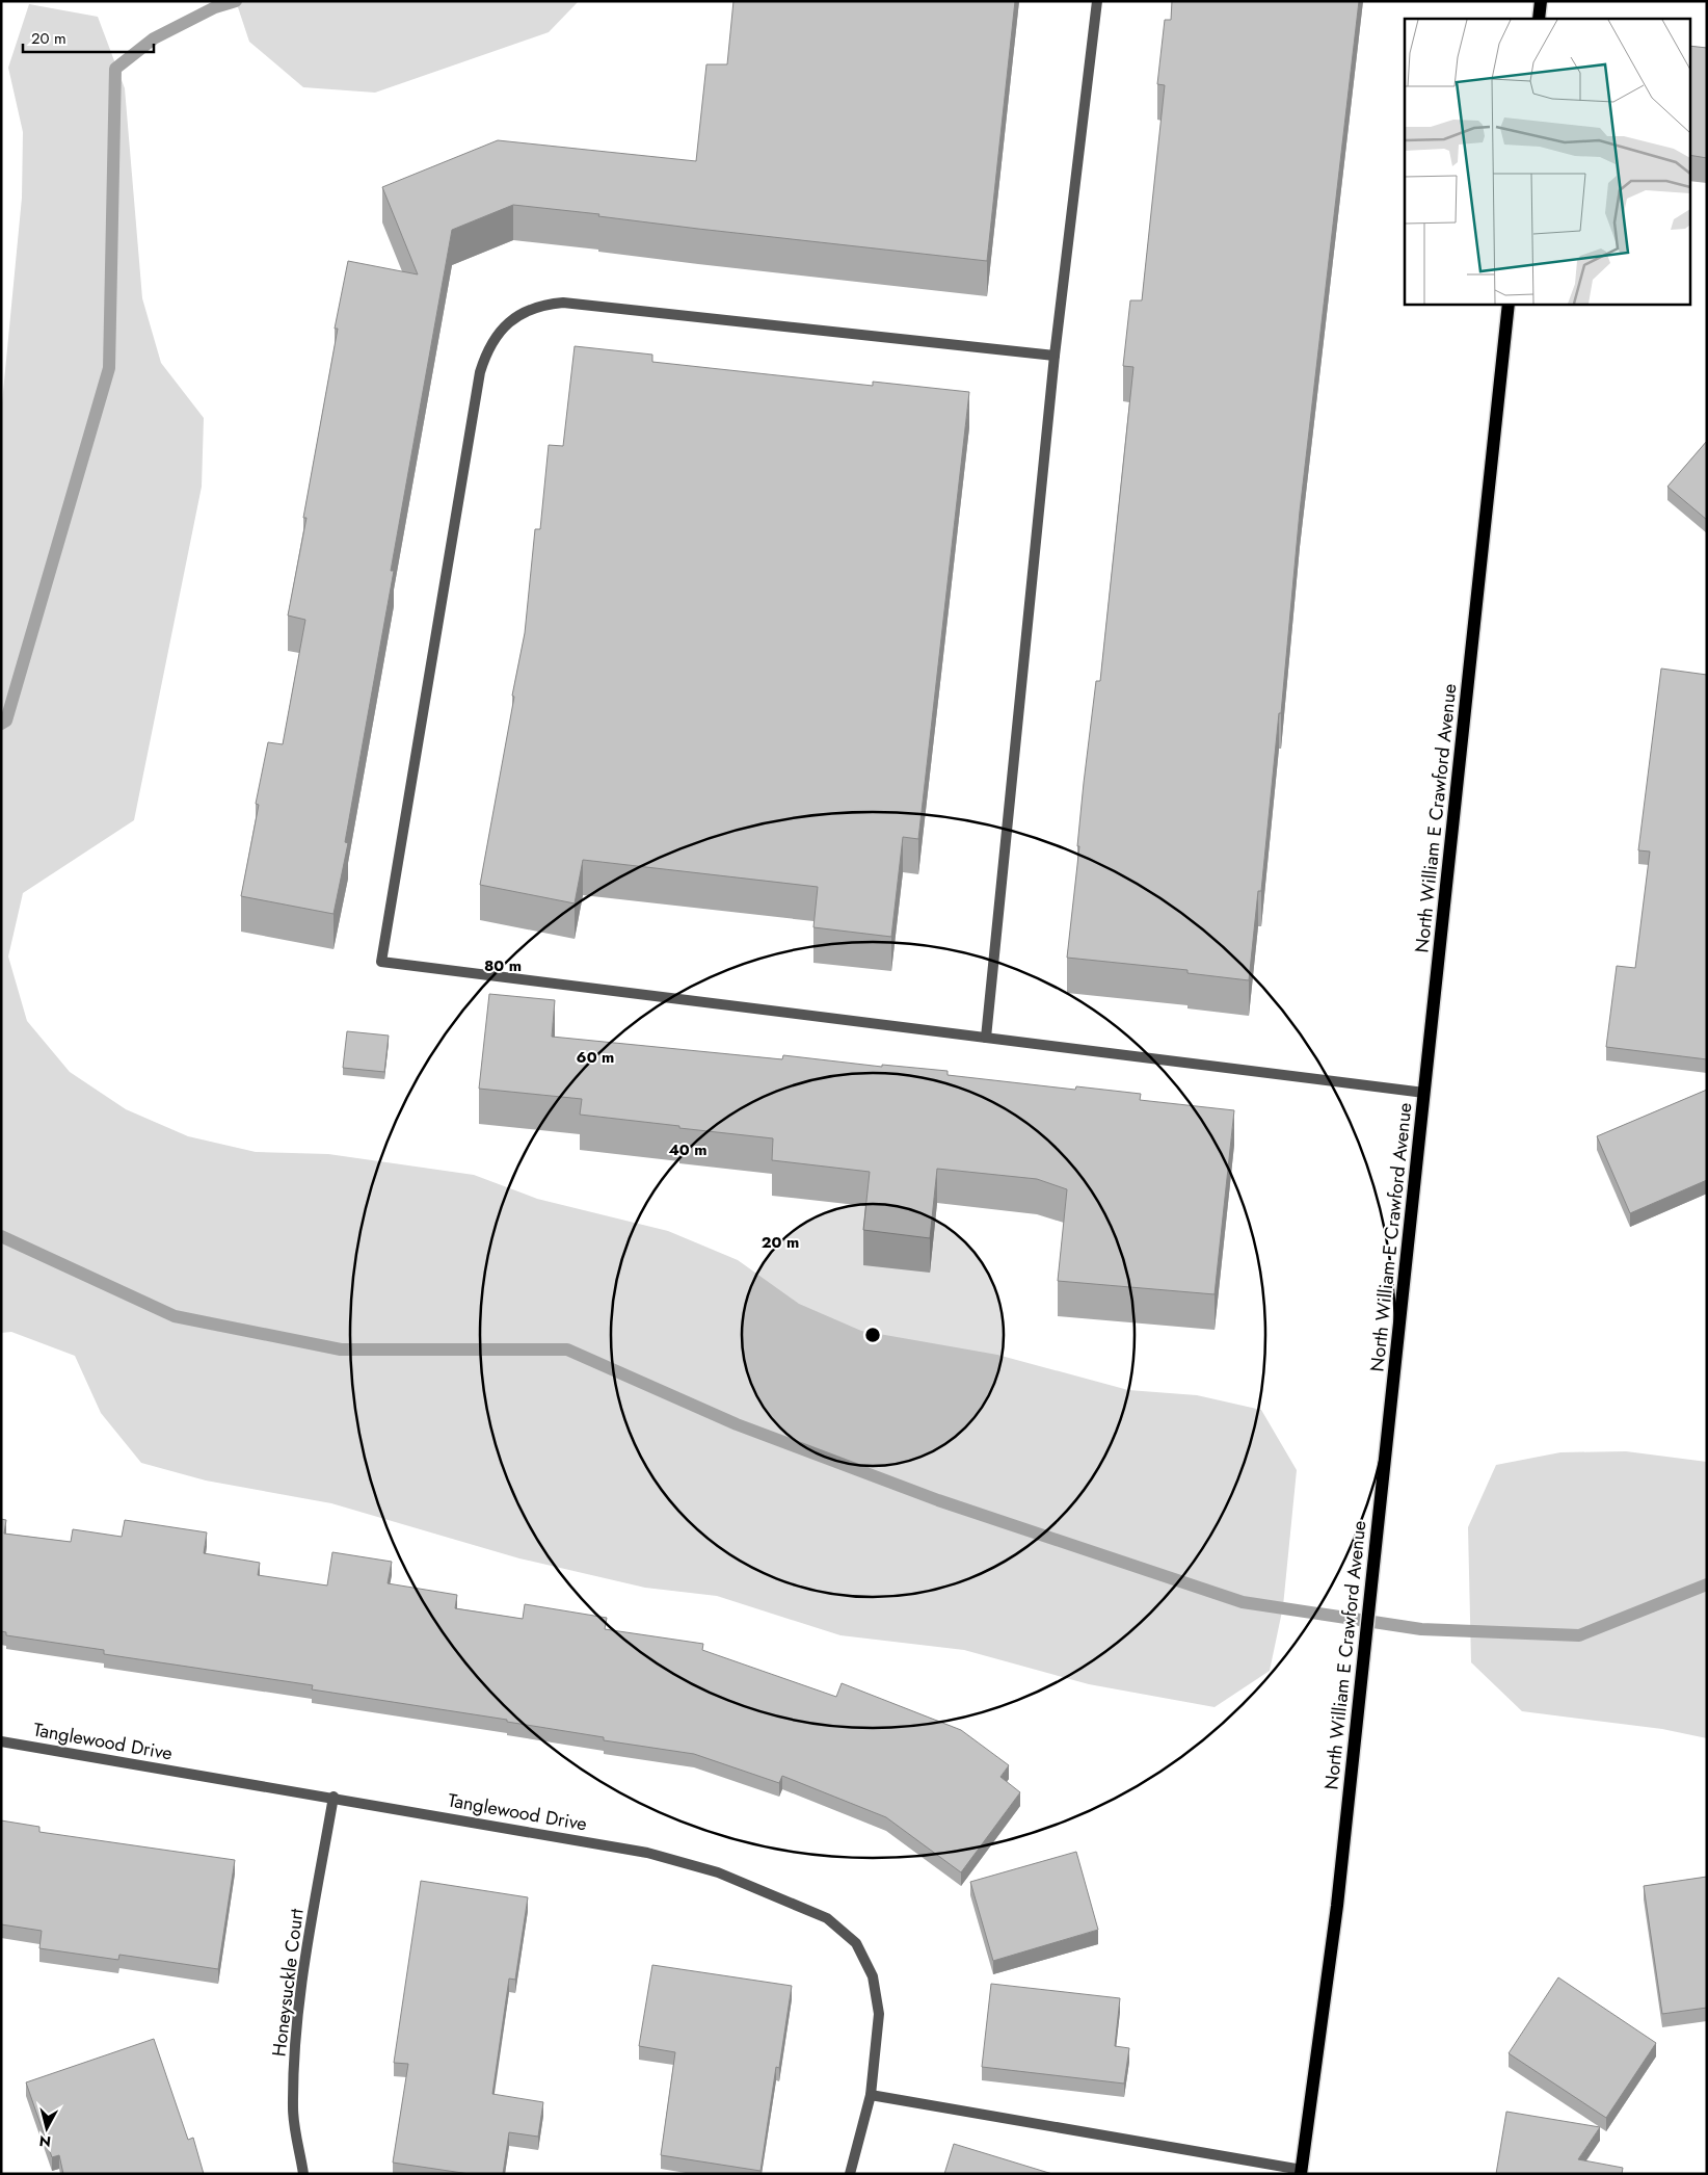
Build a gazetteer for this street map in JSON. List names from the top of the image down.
{
  "streets": {
    "main road": ["North William E Crawford Avenue"],
    "street": ["Tanglewood Drive", "Honeysuckle Court"]
  },
  "crossings": [
    ["Tanglewood Drive", "Honeysuckle Court"]
  ],
  "scale_bar": "20 m",
  "north": "bottom",
  "rings": [
    "80 m",
    "60 m",
    "40 m",
    "20 m"
  ]
}
